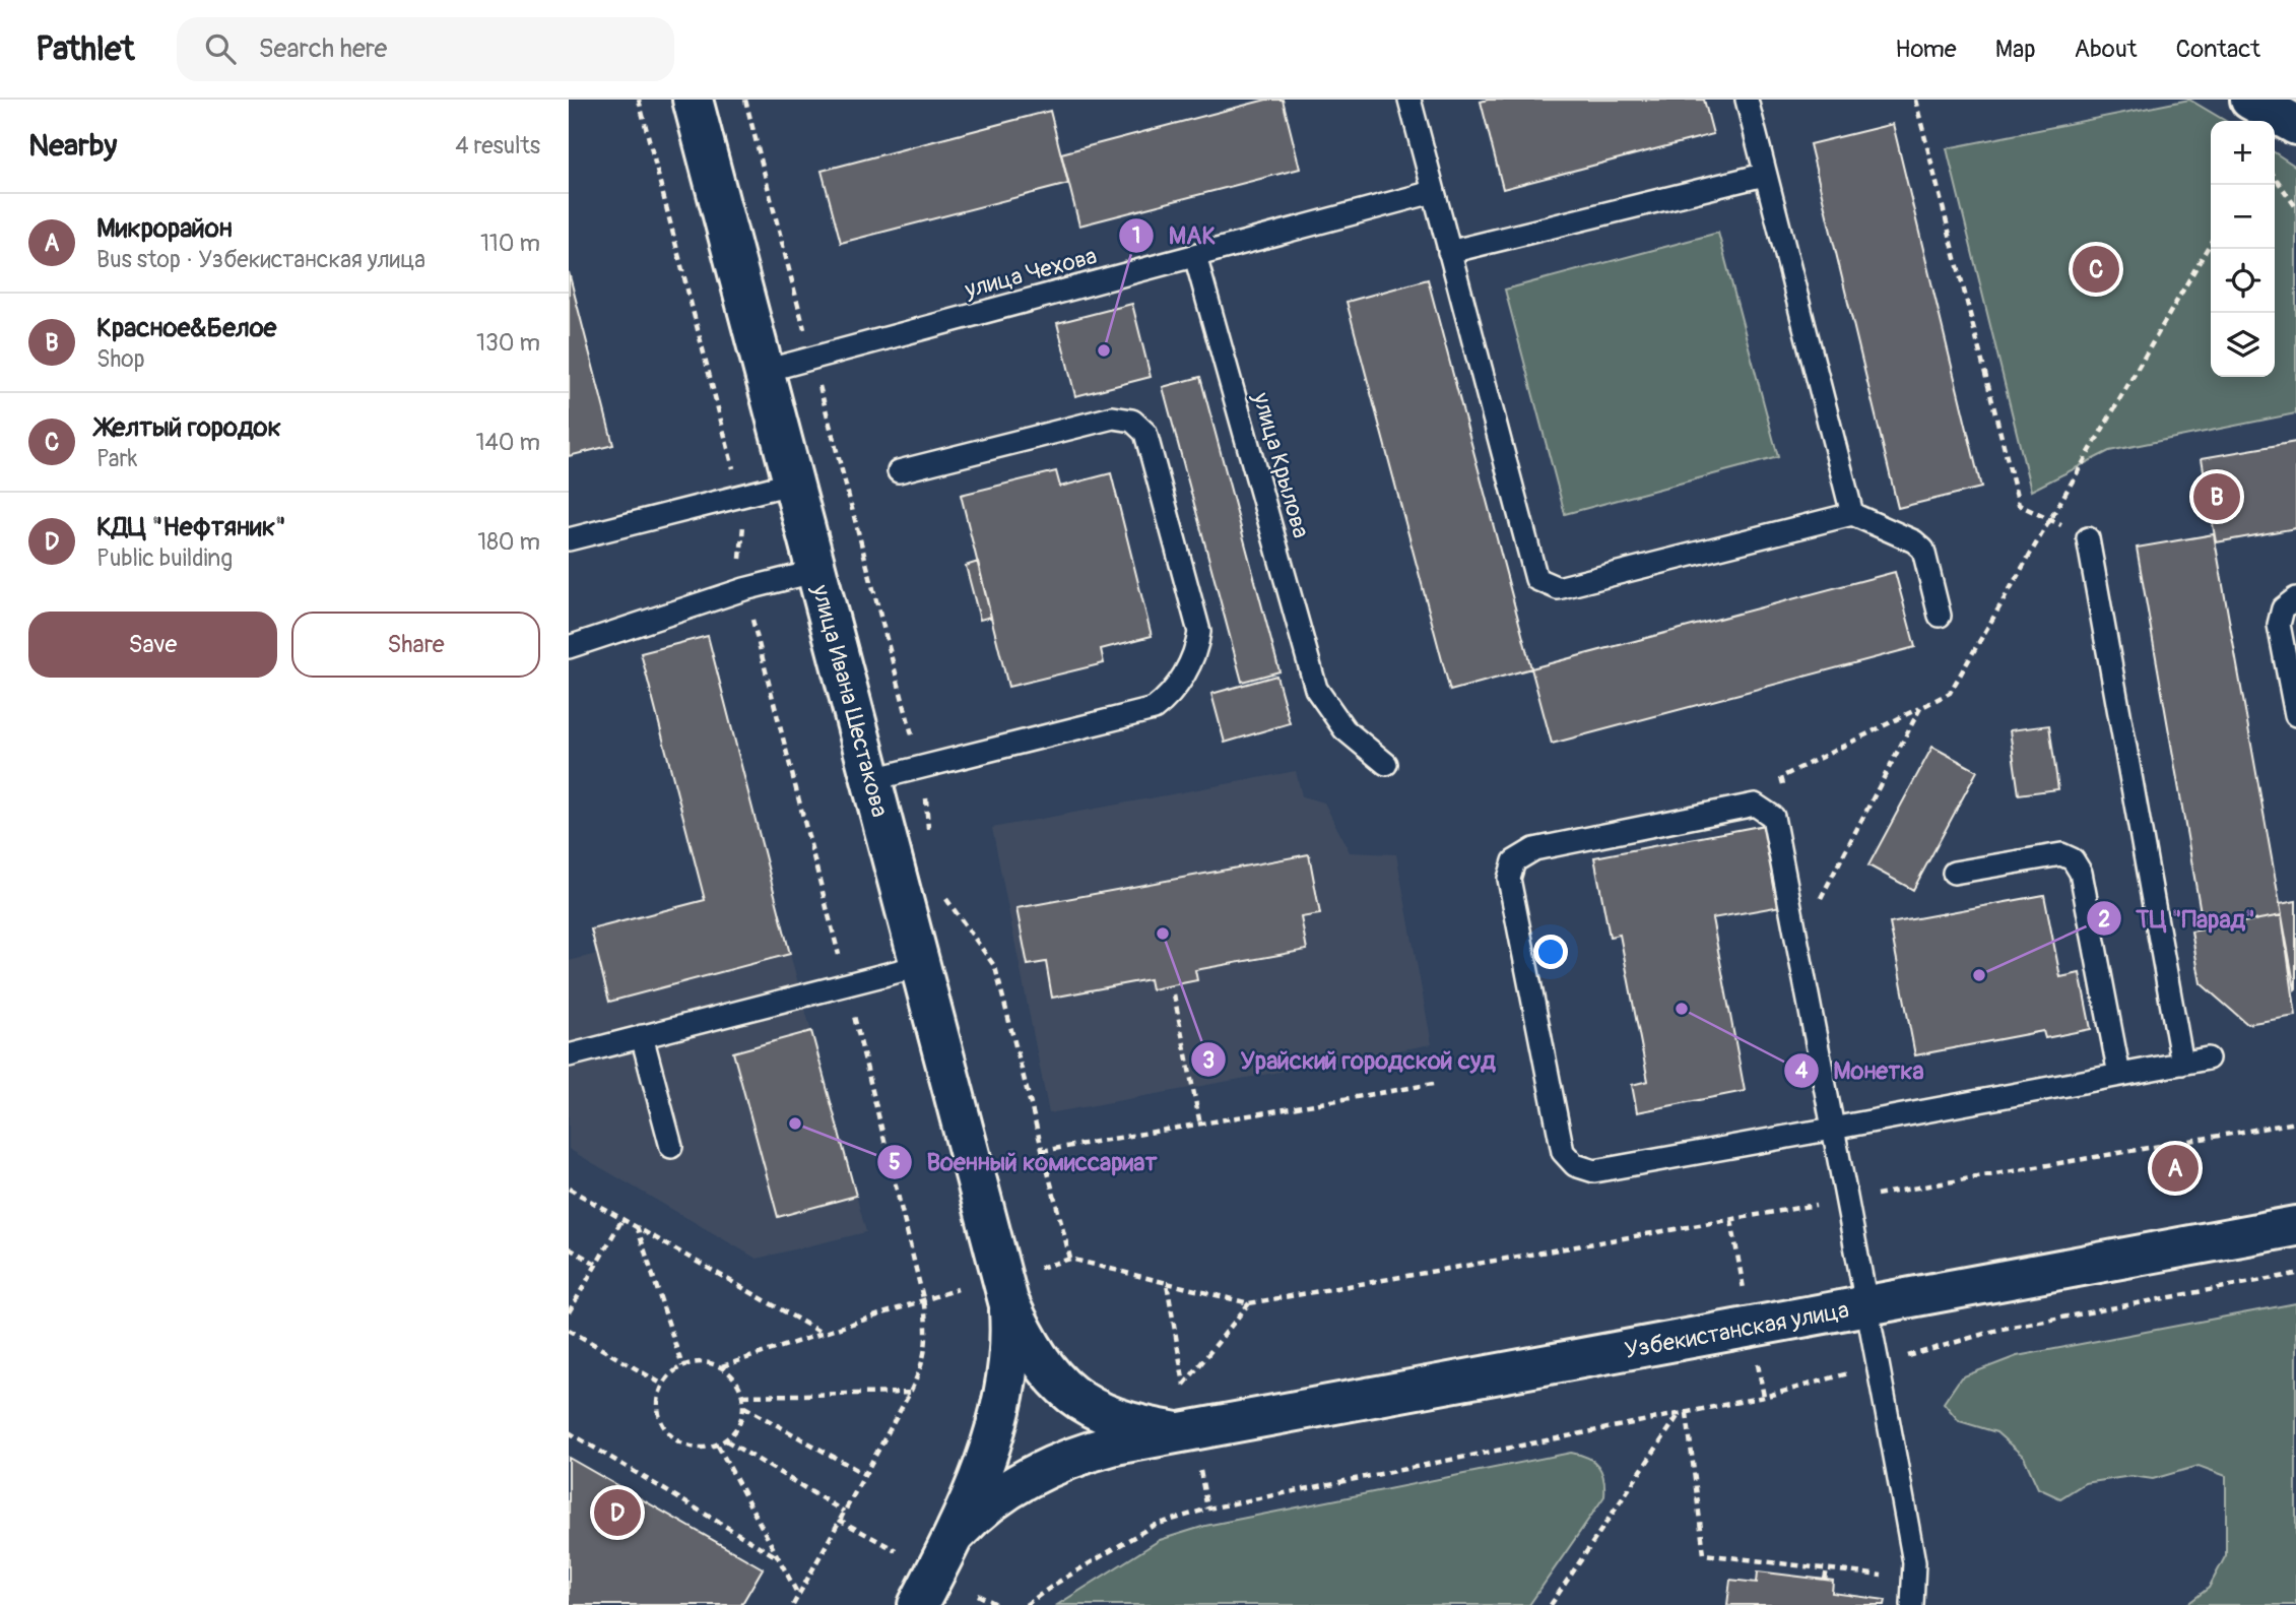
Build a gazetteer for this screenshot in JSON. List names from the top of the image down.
{
  "streets": {
    "main road": ["улица Ивана Шестакова", "Узбекистанская улица"],
    "lane": ["улица Чехова", "улица Крылова"]
  },
  "crossings": [
    ["улица Чехова", "улица Крылова"],
    ["улица Чехова", "улица Ивана Шестакова"]
  ],
  "places": [
    "МАК",
    "Урайский городской суд",
    "ТЦ \"Парад\"",
    "Монетка",
    "Военный комиссариат"
  ],
  "page": {
    "header": "Pathlet",
    "search": "Search here",
    "nav": [
      "Home",
      "Map",
      "About",
      "Contact"
    ],
    "heading": ["Nearby", "4 results"],
    "map_buttons": ["+", "−"],
    "list": [
      {
        "mark": "A",
        "name": "Микрорайон",
        "note": "Bus stop · Узбекистанская улица",
        "value": "110 m"
      },
      {
        "mark": "B",
        "name": "Красное&Белое",
        "note": "Shop",
        "value": "130 m"
      },
      {
        "mark": "C",
        "name": "Желтый городок",
        "note": "Park",
        "value": "140 m"
      },
      {
        "mark": "D",
        "name": "КДЦ \"Нефтяник\"",
        "note": "Public building",
        "value": "180 m"
      }
    ],
    "pins": [
      "C",
      "B",
      "A",
      "D"
    ],
    "buttons": ["Save", "Share"]
  }
}
